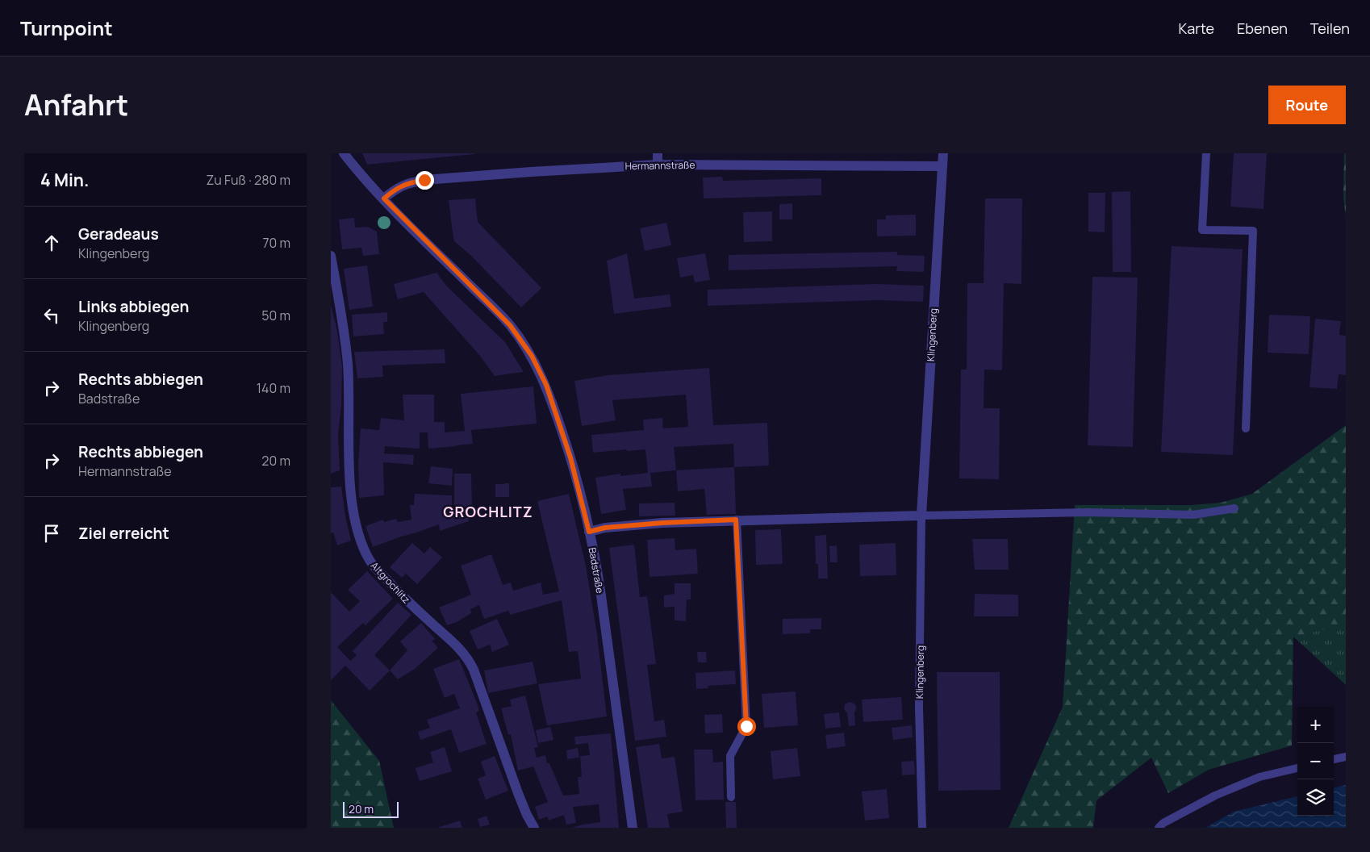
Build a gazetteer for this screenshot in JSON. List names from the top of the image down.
{
  "streets": {
    "street": [
      "Hermannstraße",
      "Klingenberg",
      "Badstraße",
      "Altgrochlitz"
    ]
  },
  "crossings": [
    ["Hermannstraße", "Klingenberg"],
    ["Hermannstraße", "Badstraße"]
  ],
  "districts": ["GROCHLITZ"],
  "scale_bar": "20 m",
  "page": {
    "header": "Turnpoint",
    "nav": ["Karte", "Ebenen", "Teilen"],
    "title": "Anfahrt",
    "buttons": "Route",
    "heading": ["4 Min.", "Zu Fuß · 280 m"],
    "list": [
      ["Geradeaus", "Klingenberg", "70 m"],
      ["Links abbiegen", "Klingenberg", "50 m"],
      ["Rechts abbiegen", "Badstraße", "140 m"],
      ["Rechts abbiegen", "Hermannstraße", "20 m"],
      "Ziel erreicht"
    ],
    "map_buttons": ["+", "−"],
    "scale": "20 m"
  }
}
